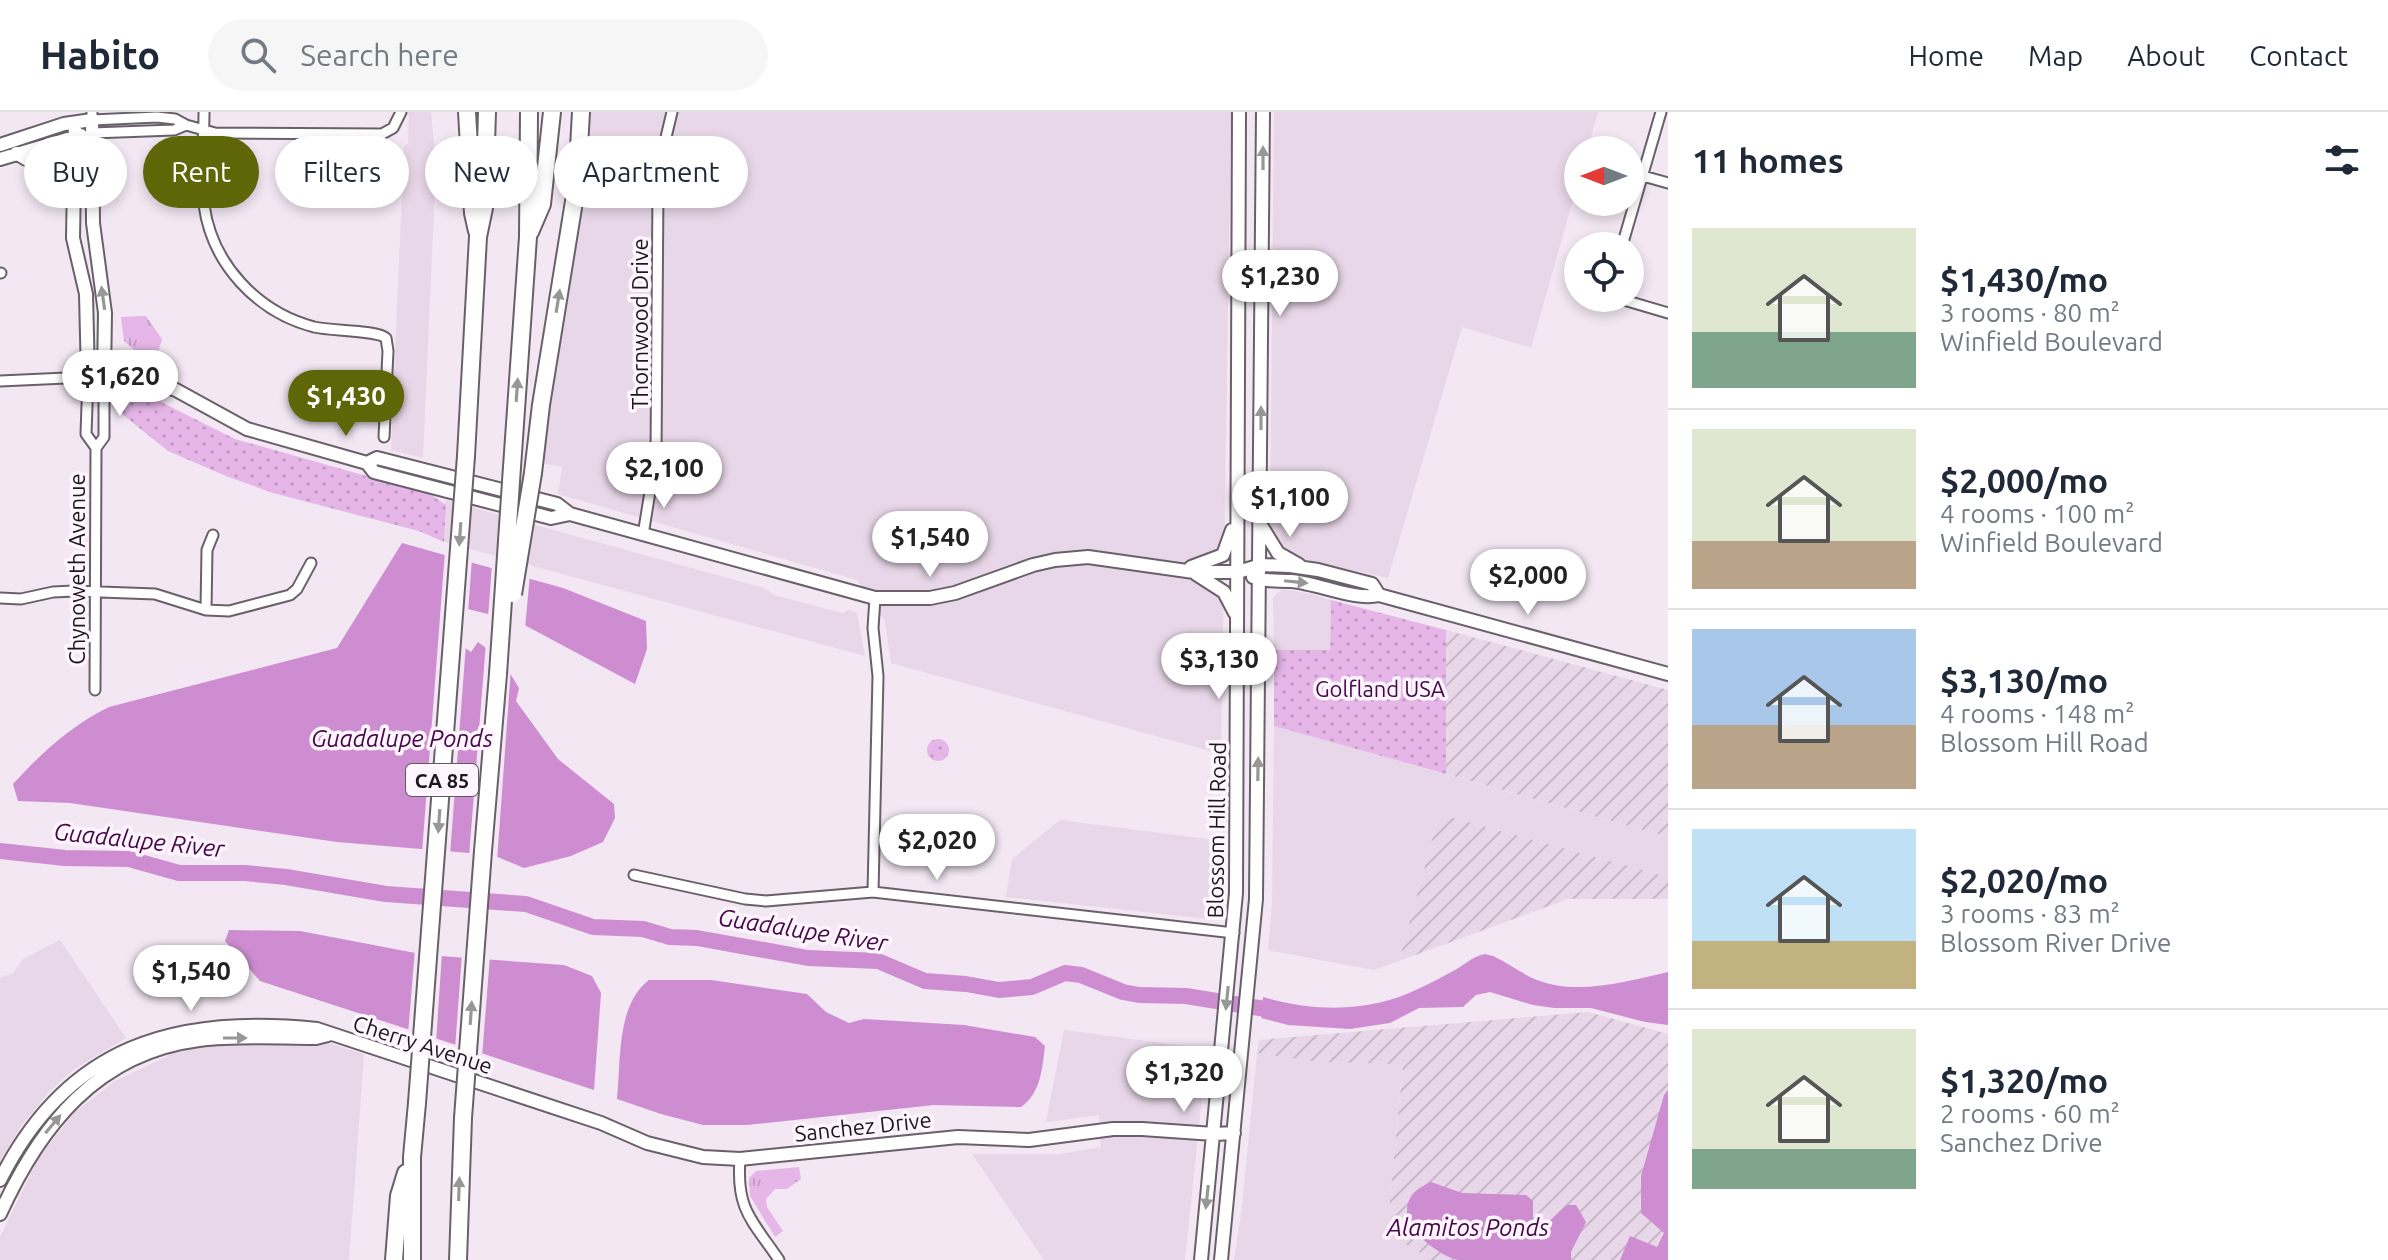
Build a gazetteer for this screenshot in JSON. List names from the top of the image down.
{
  "streets": {
    "highway": ["CA 85"],
    "street": [
      "Thornwood Drive",
      "Chynoweth Avenue",
      "Blossom Hill Road",
      "Cherry Avenue",
      "Sanchez Drive"
    ]
  },
  "crossings": [
    ["Blossom Hill Road", "Sanchez Drive"],
    ["Cherry Avenue", "Sanchez Drive"]
  ],
  "water": ["Guadalupe Ponds", "Guadalupe River", "Alamitos Ponds"],
  "parks": ["Golfland USA"],
  "north": "left",
  "page": {
    "header": "Habito",
    "search": "Search here",
    "nav": [
      "Home",
      "Map",
      "About",
      "Contact"
    ],
    "heading": "11 homes",
    "chip": [
      "Buy",
      "Rent",
      "Filters",
      "New",
      "Apartment"
    ],
    "list": [
      {
        "name": "$1,430/mo",
        "note": "3 rooms · 80 m² · Winfield Boulevard"
      },
      {
        "name": "$2,000/mo",
        "note": "4 rooms · 100 m² · Winfield Boulevard"
      },
      {
        "name": "$3,130/mo",
        "note": "4 rooms · 148 m² · Blossom Hill Road"
      },
      {
        "name": "$2,020/mo",
        "note": "3 rooms · 83 m² · Blossom River Drive"
      },
      {
        "name": "$1,320/mo",
        "note": "2 rooms · 60 m² · Sanchez Drive"
      }
    ],
    "price": [
      "$1,230",
      "$1,620",
      "$1,430",
      "$2,100",
      "$1,100",
      "$1,540",
      "$2,000",
      "$3,130",
      "$2,020",
      "$1,540",
      "$1,320"
    ]
  }
}
